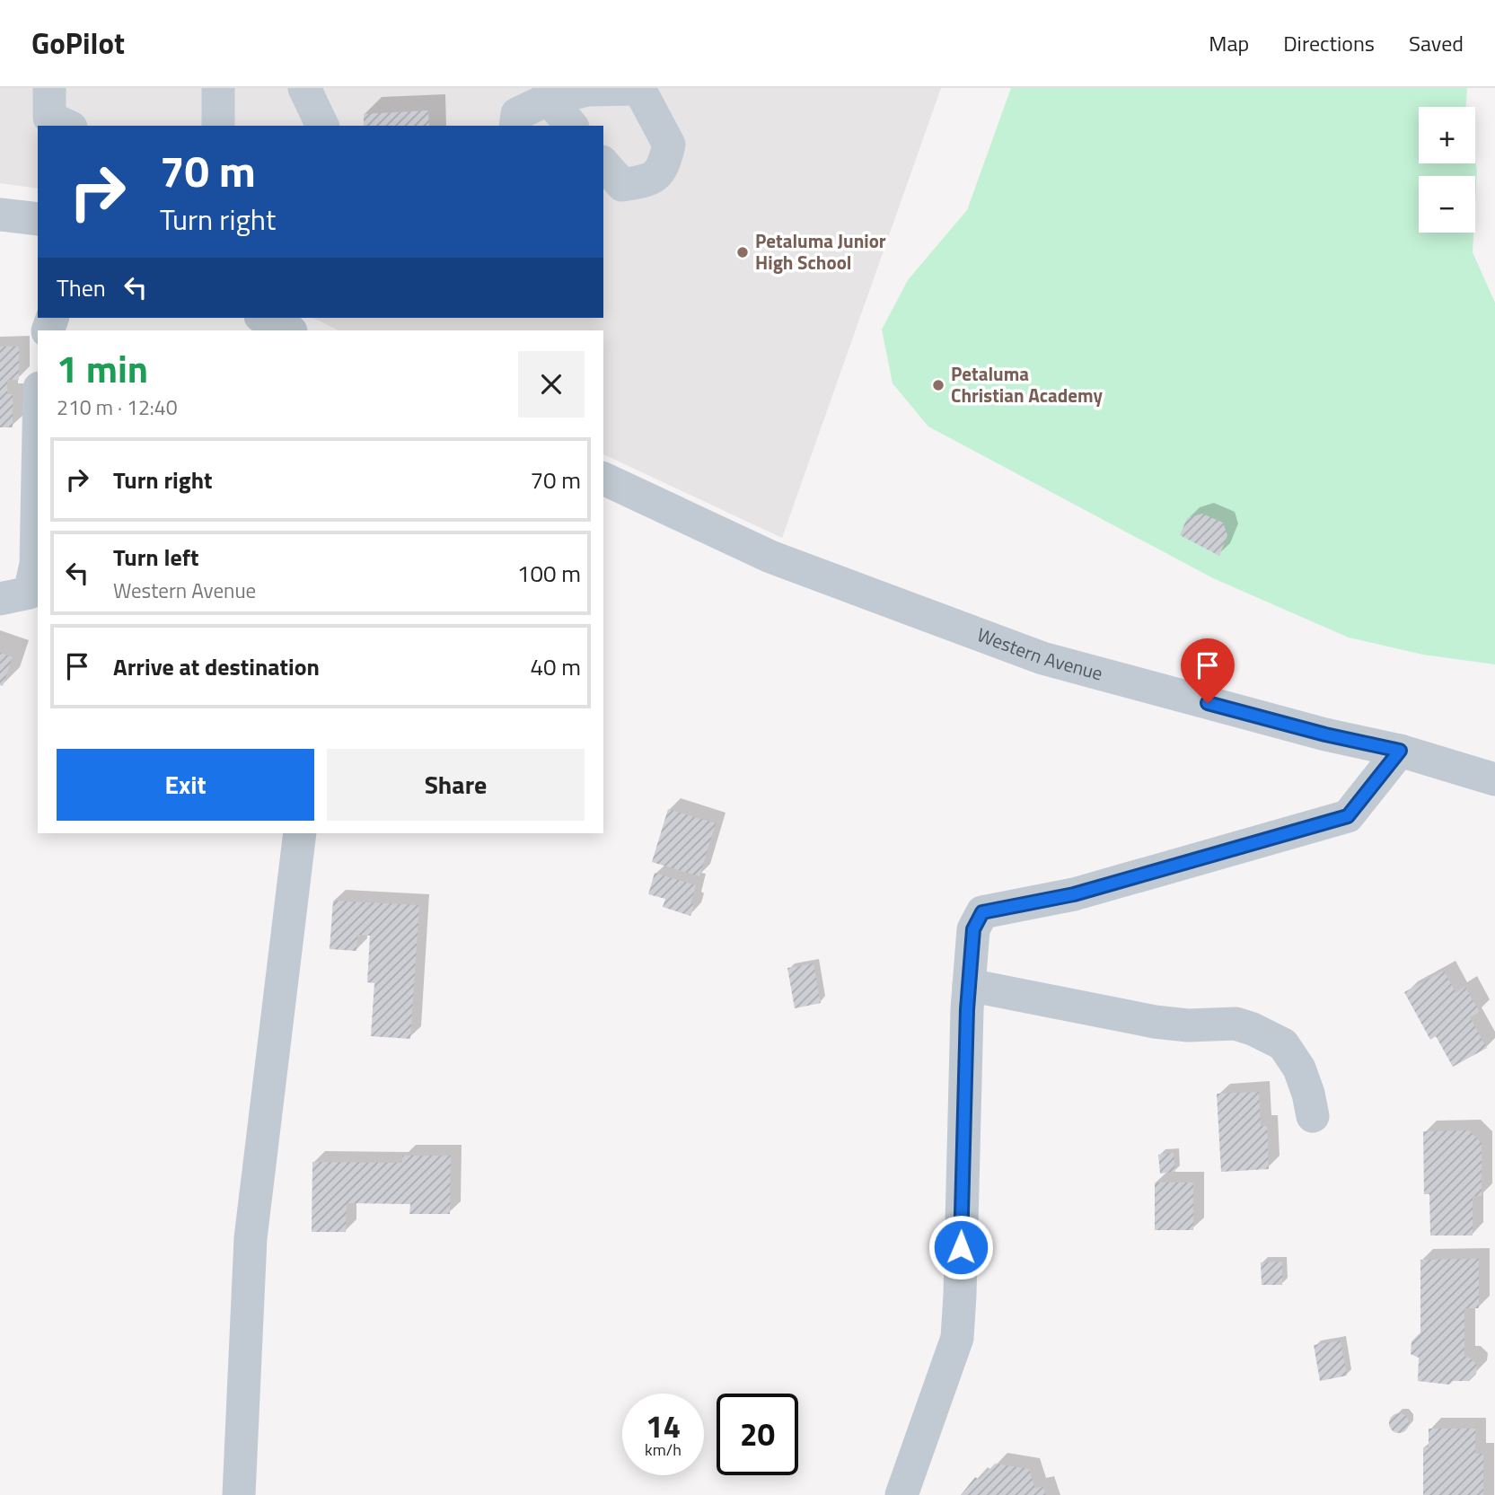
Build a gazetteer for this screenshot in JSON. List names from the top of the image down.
{
  "streets": {
    "street": ["Western Avenue"]
  },
  "places": ["Petaluma Junior High School", "Petaluma Christian Academy"],
  "page": {
    "header": "GoPilot",
    "nav": ["Map", "Directions", "Saved"],
    "map_buttons": ["+", "−"],
    "turn": ["70 m", "Turn right"],
    "then": "Then",
    "heading": ["1 min", "210 m · 12:40"],
    "list": [
      {
        "name": "Turn right",
        "value": "70 m"
      },
      {
        "name": "Turn left",
        "note": "Western Avenue",
        "value": "100 m"
      },
      {
        "name": "Arrive at destination",
        "value": "40 m"
      }
    ],
    "buttons": ["Exit", "Share"],
    "speed": "14 km/h",
    "limit": "20"
  }
}
